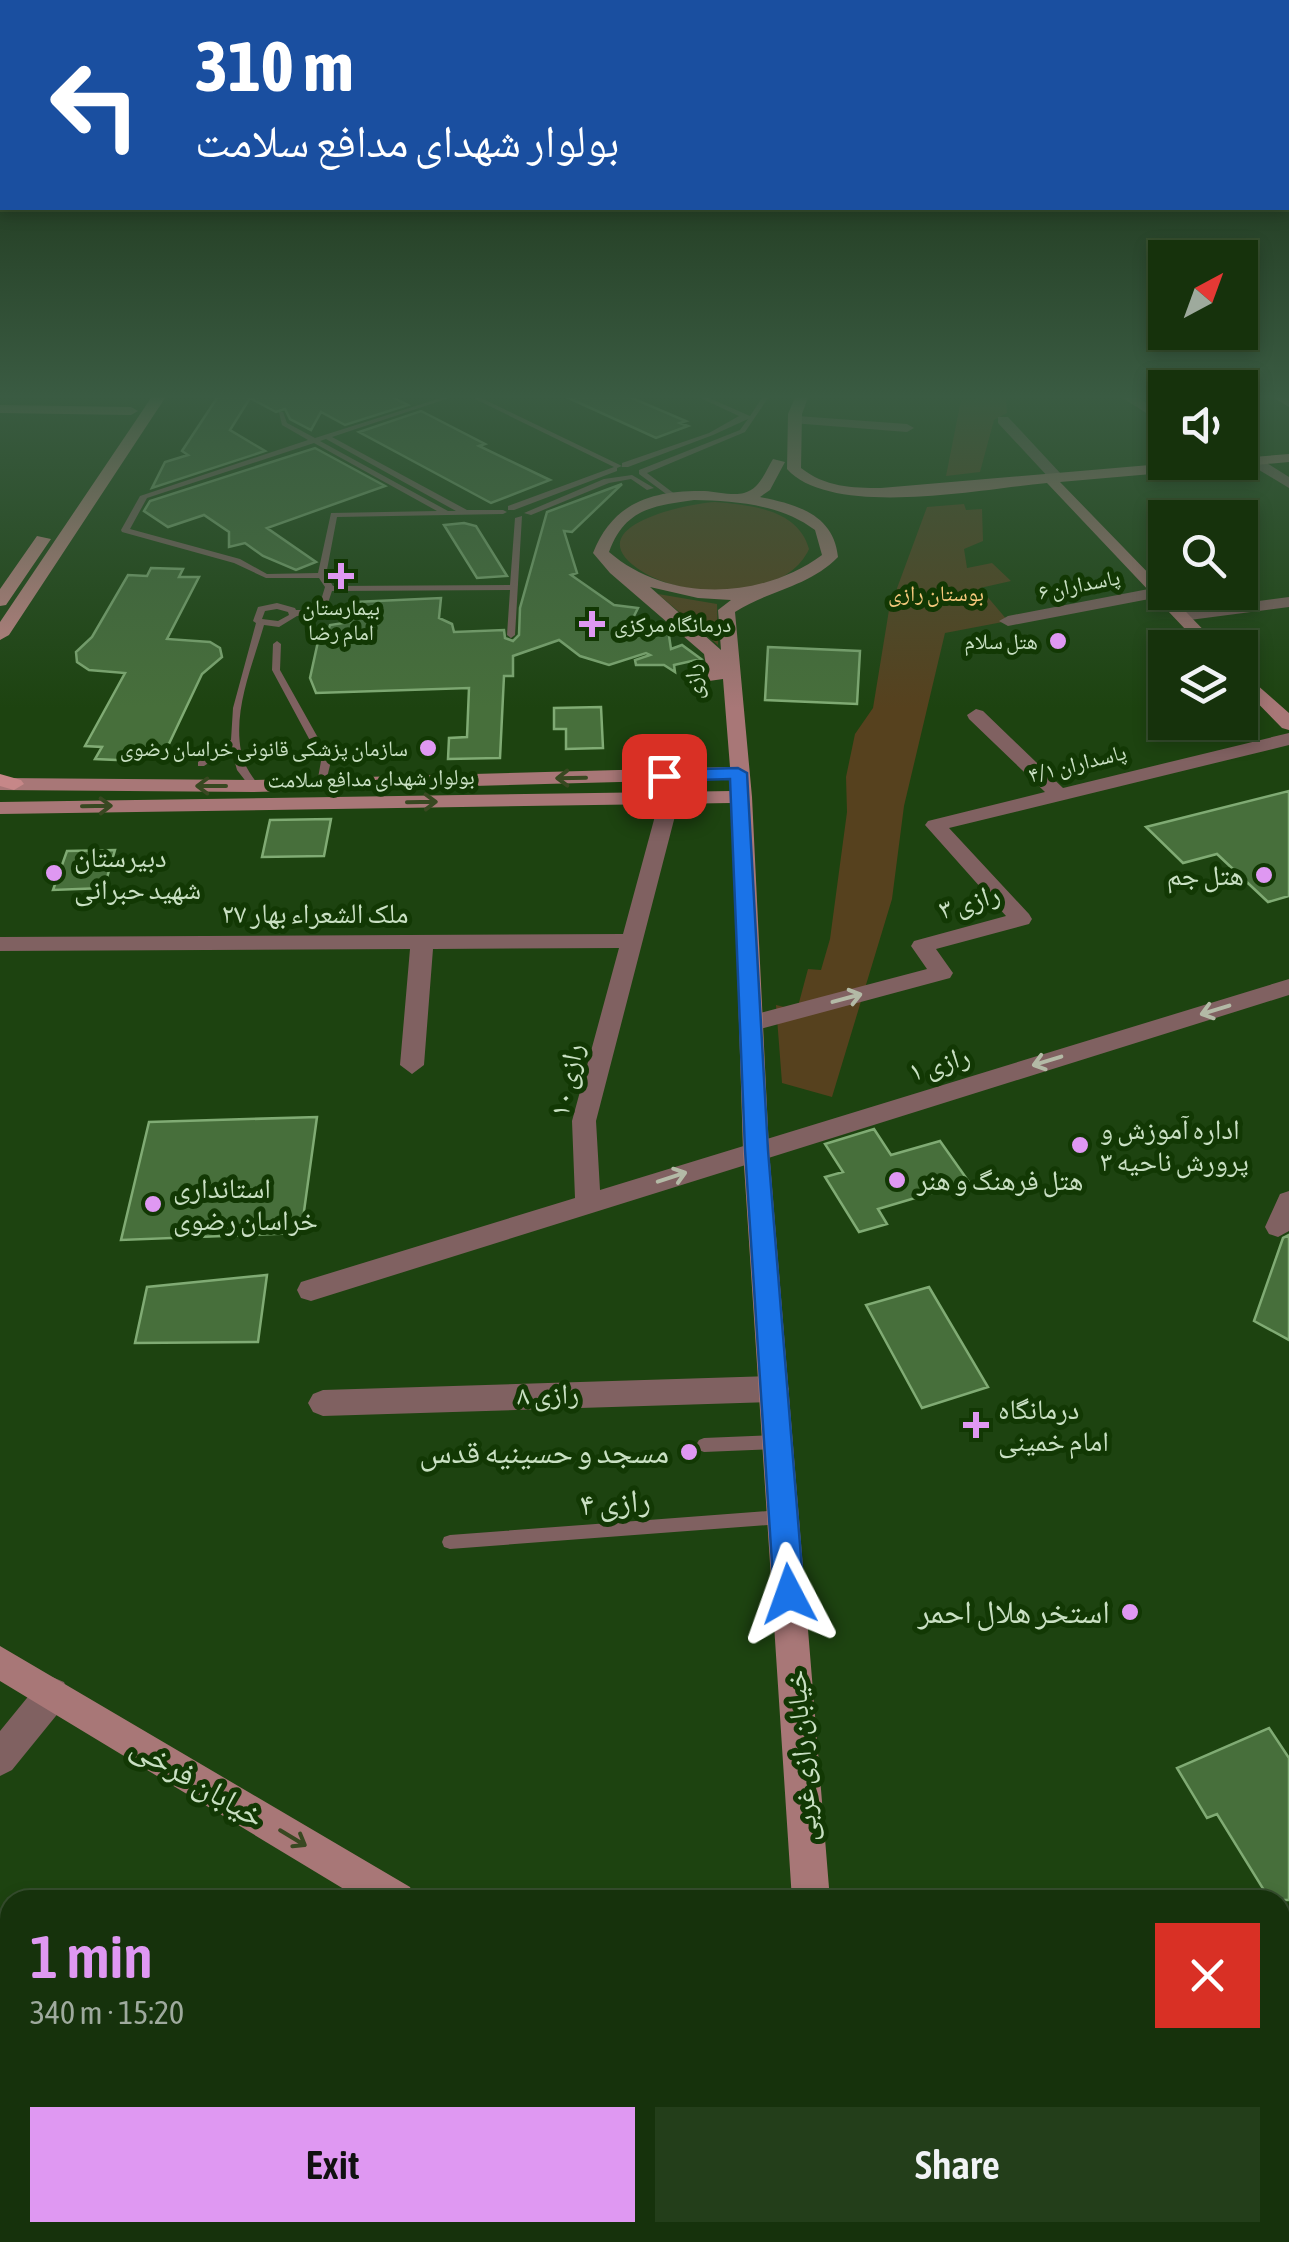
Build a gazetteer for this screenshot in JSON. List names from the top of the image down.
{
  "streets": {
    "main road": [
      "رازی",
      "بولوار شهدای مدافع سلامت",
      "خیابان رازی غربی",
      "خیابان فرخی"
    ],
    "street": [
      "پاسداران ۶",
      "پاسداران ۴/۱",
      "رازی ۳",
      "ملک الشعراء بهار ۲۷",
      "رازی ۱",
      "رازی ۱۰",
      "رازی ۸"
    ],
    "lane": ["رازی ۴"]
  },
  "crossings": [
    ["رازی", "بولوار شهدای مدافع سلامت"],
    ["رازی", "خیابان رازی غربی"],
    ["پاسداران ۴/۱", "رازی ۳"],
    ["بولوار شهدای مدافع سلامت", "رازی ۱۰"],
    ["بولوار شهدای مدافع سلامت", "خیابان رازی غربی"],
    ["رازی ۳", "خیابان رازی غربی"],
    ["ملک الشعراء بهار ۲۷", "رازی ۱۰"],
    ["رازی ۱", "خیابان رازی غربی"],
    ["رازی ۸", "خیابان رازی غربی"],
    ["رازی ۴", "خیابان رازی غربی"]
  ],
  "one_way": ["رازی ۱", "خیابان فرخی"],
  "parks": ["بوستان رازی"],
  "places": {
    "health": ["بیمارستان امام رضا", "درمانگاه مرکزی", "درمانگاه امام خمینی"],
    "other": [
      "هتل سلام",
      "سازمان پزشکی قانونی خراسان رضوی",
      "دبیرستان شهید حبرانی",
      "هتل جم",
      "اداره آموزش و پرورش ناحیه ۳",
      "هتل فرهنگ و هنر",
      "استانداری خراسان رضوی",
      "مسجد و حسینیه قدس",
      "استخر هلال احمر"
    ]
  },
  "north": "top right",
  "page": {
    "turn": ["310 m", "بولوار شهدای مدافع سلامت"],
    "heading": ["1 min", "340 m · 15:20"],
    "buttons": ["Exit", "Share"]
  }
}
